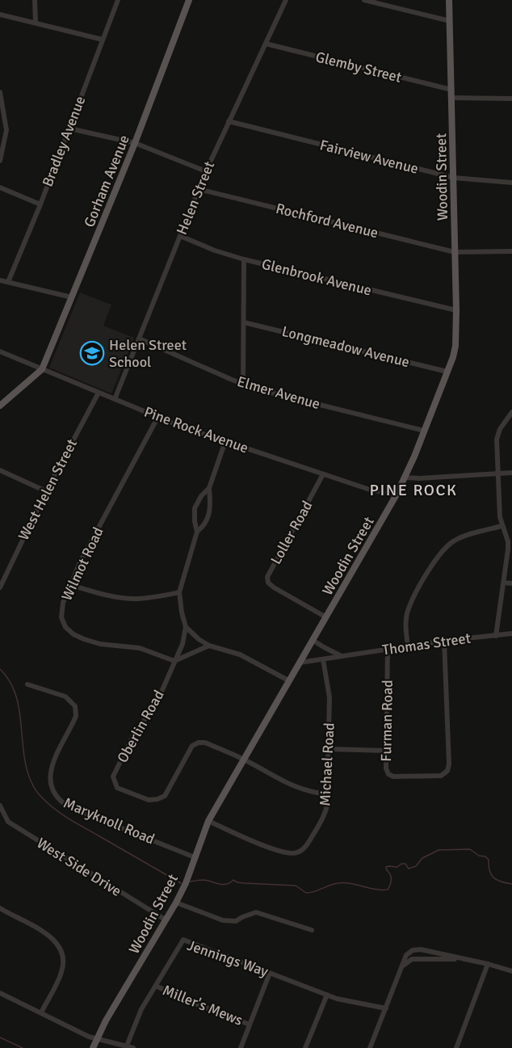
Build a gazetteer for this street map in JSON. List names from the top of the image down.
{
  "streets": {
    "main road": ["Woodin Street", "Gorham Avenue"],
    "street": [
      "Glemby Street",
      "Bradley Avenue",
      "Fairview Avenue",
      "Helen Street",
      "Rochford Avenue",
      "Glenbrook Avenue",
      "Longmeadow Avenue",
      "Elmer Avenue",
      "Pine Rock Avenue",
      "West Helen Street",
      "Loller Road",
      "Wilmot Road",
      "Thomas Street",
      "Furman Road",
      "Oberlin Road",
      "Michael Road",
      "Maryknoll Road",
      "West Side Drive",
      "Jennings Way",
      "Miller's Mews"
    ]
  },
  "crossings": [
    ["Glemby Street", "Woodin Street"],
    ["Glemby Street", "Helen Street"],
    ["Fairview Avenue", "Woodin Street"],
    ["Fairview Avenue", "Helen Street"],
    ["Woodin Street", "Rochford Avenue"],
    ["Woodin Street", "Glenbrook Avenue"],
    ["Woodin Street", "Longmeadow Avenue"],
    ["Woodin Street", "Elmer Avenue"],
    ["Woodin Street", "Pine Rock Avenue"],
    ["Woodin Street", "Loller Road"],
    ["Woodin Street", "Thomas Street"],
    ["Woodin Street", "Oberlin Road"],
    ["Woodin Street", "Michael Road"],
    ["Woodin Street", "Maryknoll Road"],
    ["Woodin Street", "West Side Drive"],
    ["Gorham Avenue", "Pine Rock Avenue"],
    ["Helen Street", "Rochford Avenue"],
    ["Helen Street", "Glenbrook Avenue"],
    ["Helen Street", "Elmer Avenue"],
    ["Helen Street", "Pine Rock Avenue"],
    ["Pine Rock Avenue", "West Helen Street"],
    ["Pine Rock Avenue", "Loller Road"],
    ["Pine Rock Avenue", "Wilmot Road"],
    ["Pine Rock Avenue", "Oberlin Road"],
    ["Wilmot Road", "Oberlin Road"],
    ["Thomas Street", "Furman Road"],
    ["Thomas Street", "Michael Road"],
    ["Oberlin Road", "Michael Road"],
    ["Jennings Way", "Miller's Mews"]
  ],
  "districts": ["PINE ROCK"],
  "places": {
    "school or university": ["Helen Street School"]
  }
}
